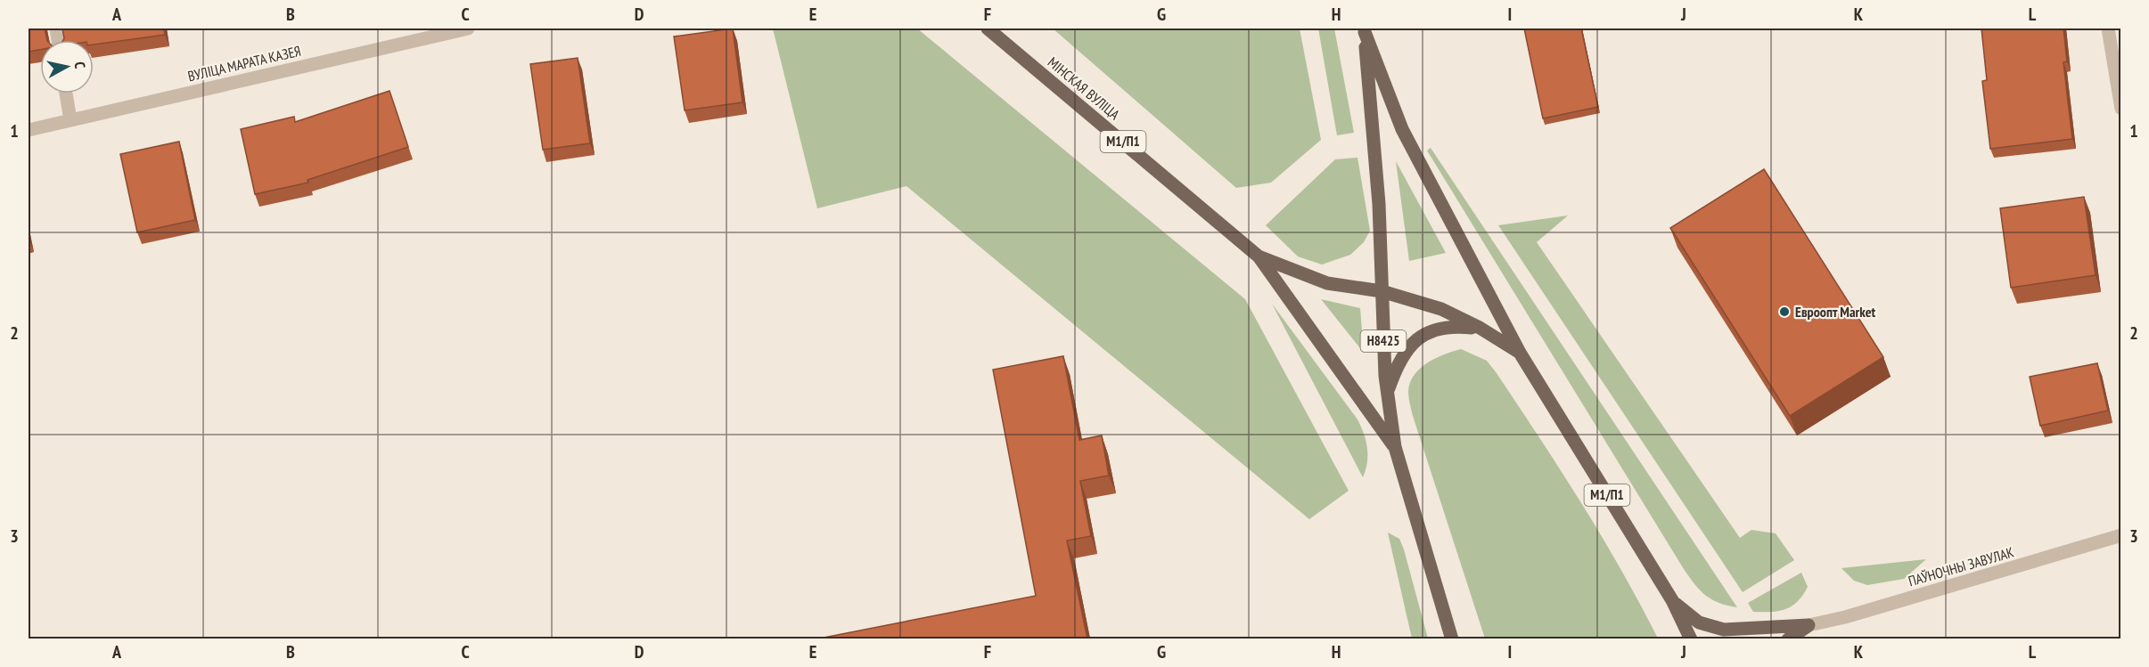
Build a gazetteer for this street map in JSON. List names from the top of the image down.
{
  "streets": {
    "main road": ["МІНСКАЯ ВУЛІЦА", "М1/П1", "Н8425"],
    "street": ["ВУЛІЦА МАРАТА КАЗЕЯ", "ПАЎНОЧНЫ ЗАВУЛАК"]
  },
  "crossings": [
    ["МІНСКАЯ ВУЛІЦА", "М1/П1"],
    ["М1/П1", "Н8425"]
  ],
  "places": ["Евроопт Market"],
  "north": "right",
  "grid": {
    "columns": [
      "A",
      "B",
      "C",
      "D",
      "E",
      "F",
      "G",
      "H",
      "I",
      "J",
      "K",
      "L"
    ],
    "rows": ["1", "2", "3"]
  }
}
